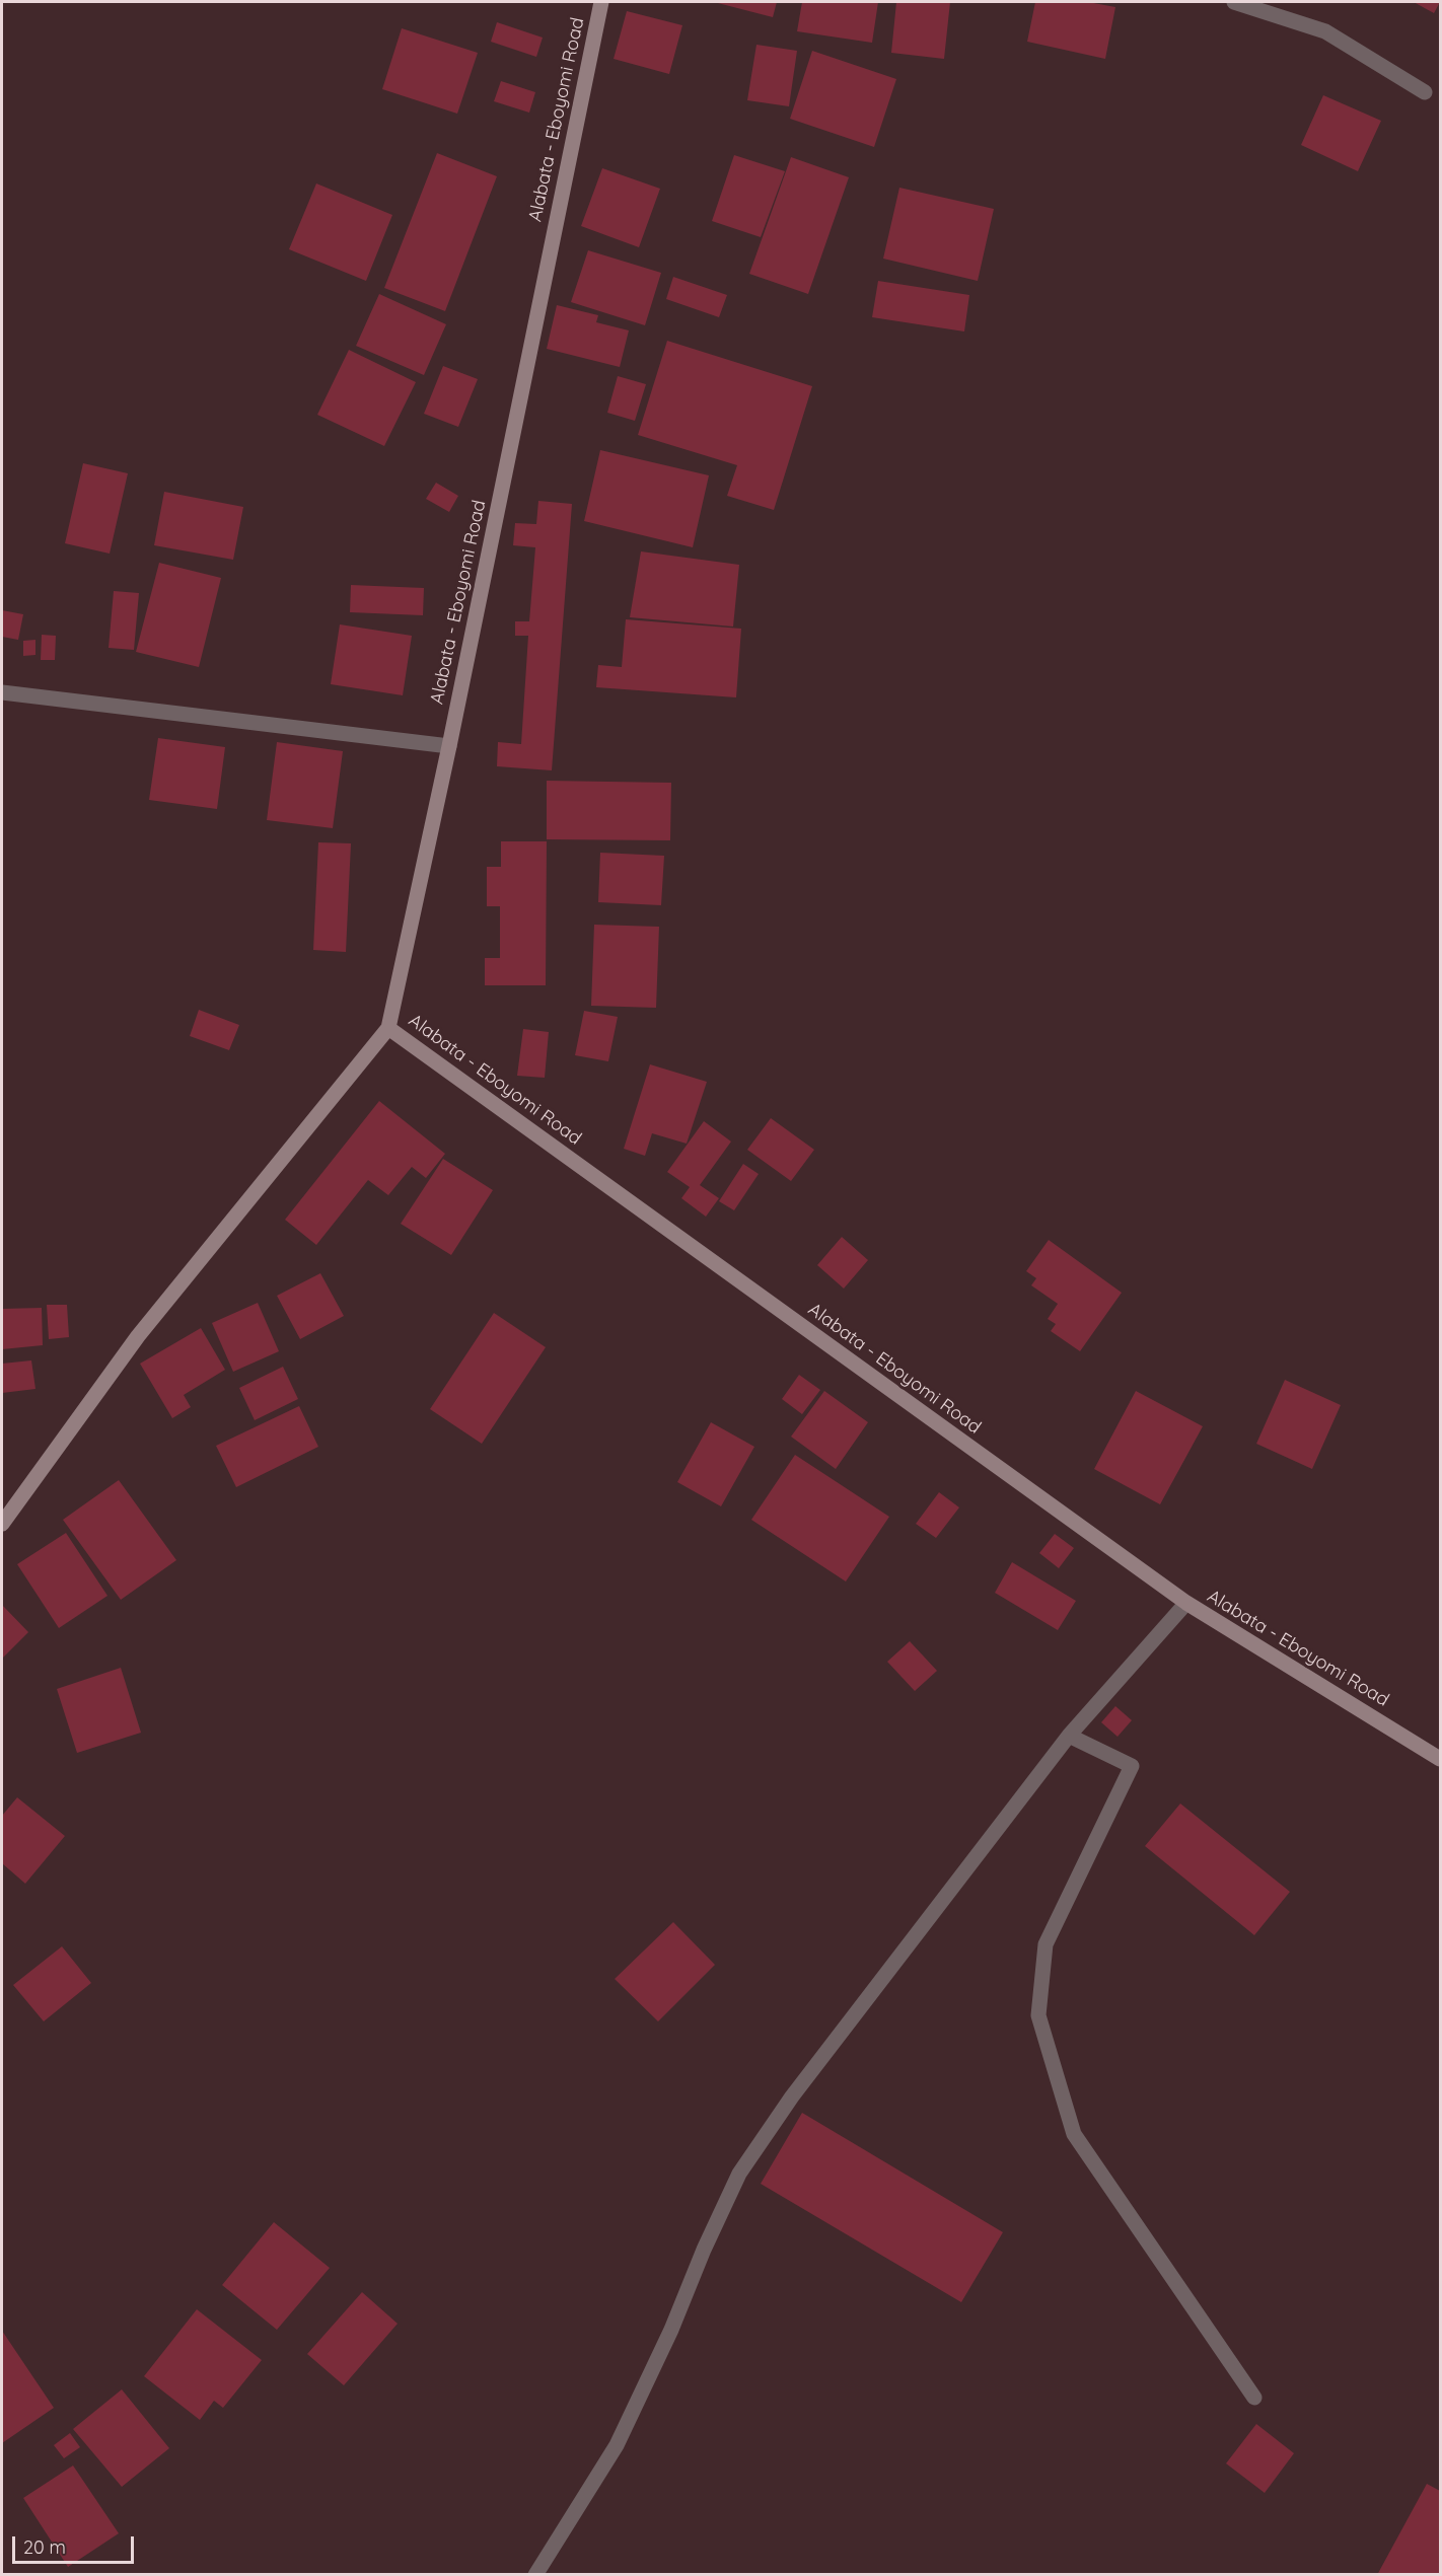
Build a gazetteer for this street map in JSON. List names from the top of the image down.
{
  "streets": {
    "main road": ["Alabata - Eboyomi Road"]
  },
  "scale_bar": "20 m"
}
